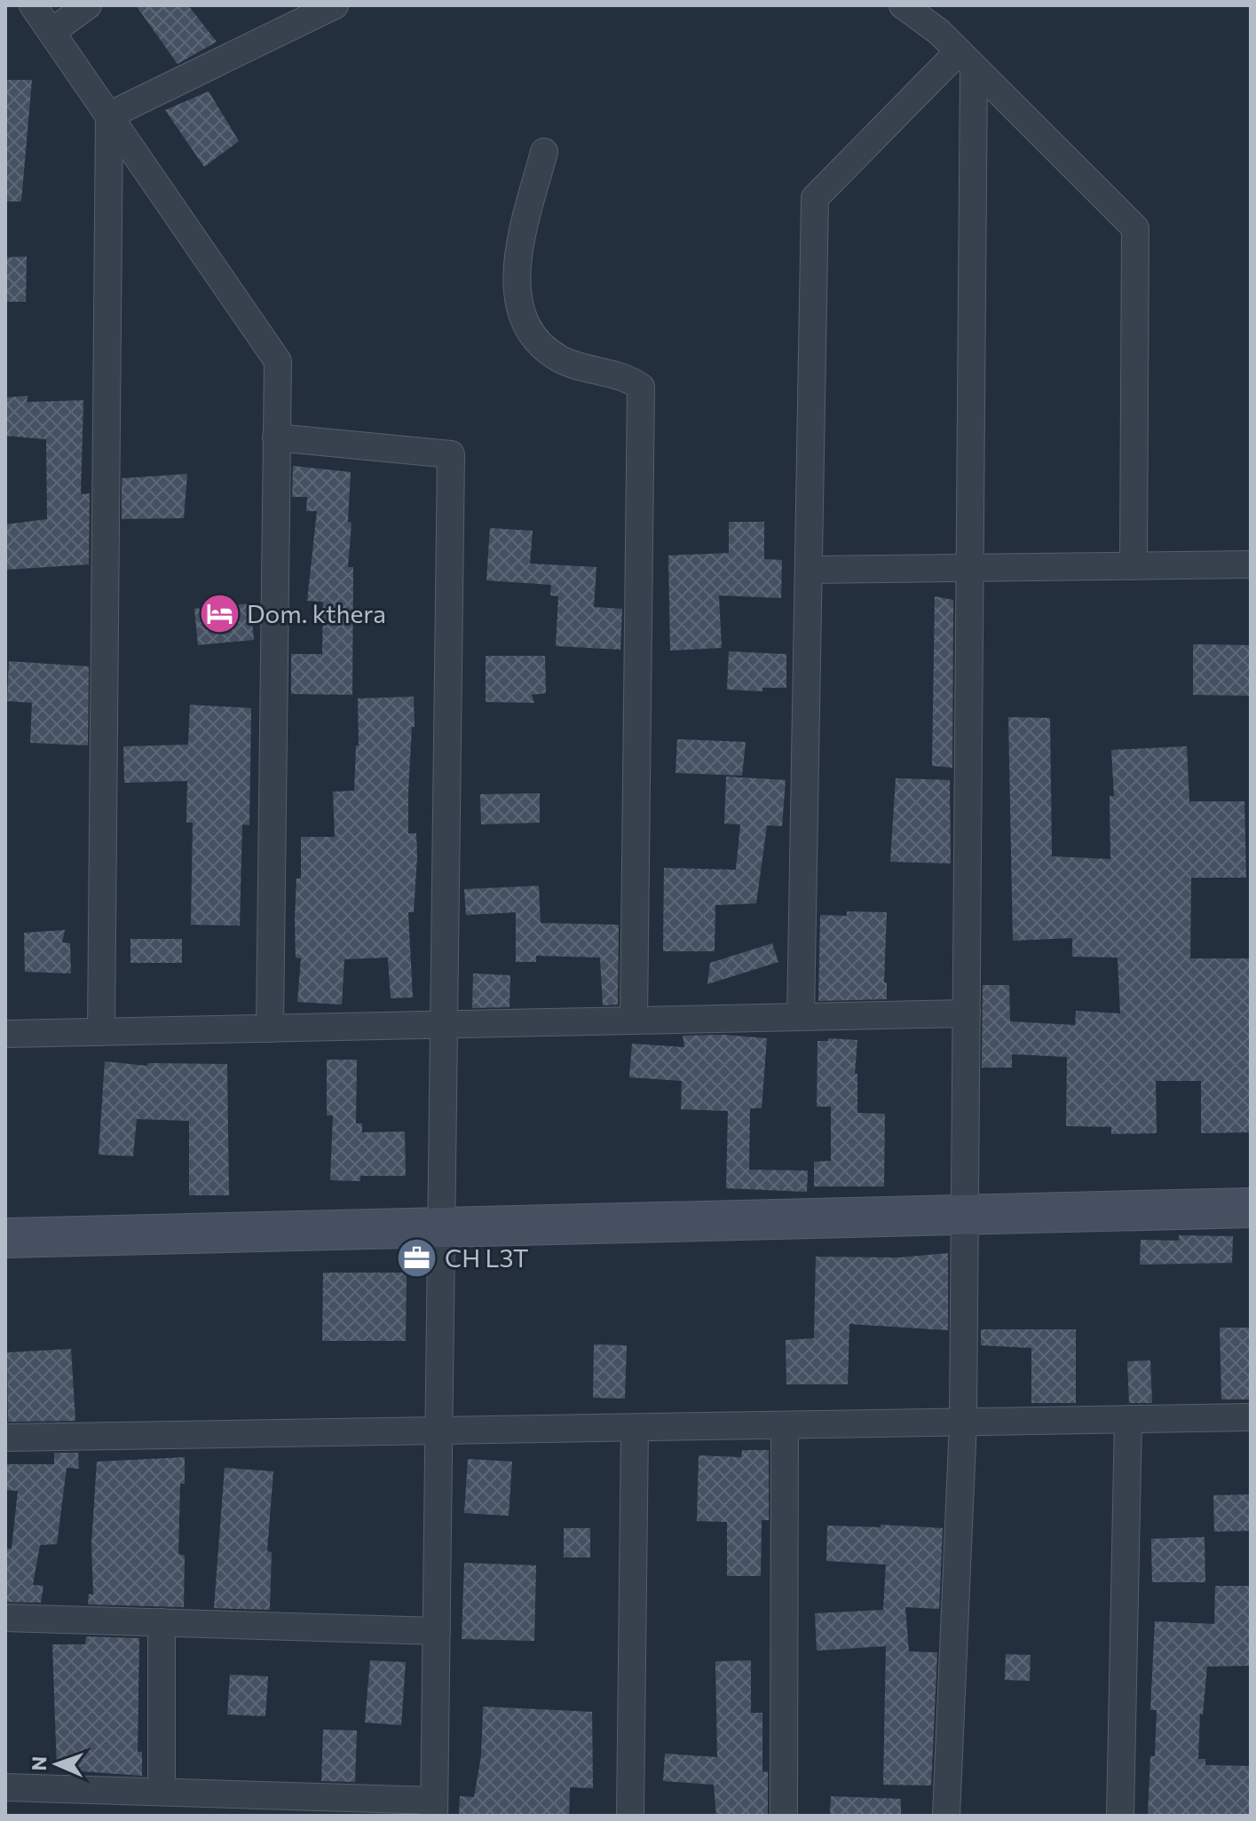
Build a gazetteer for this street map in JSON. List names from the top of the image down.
{
  "places": {
    "hotel": ["Dom. kthera"],
    "office": ["CH L3T"]
  },
  "north": "left"
}
